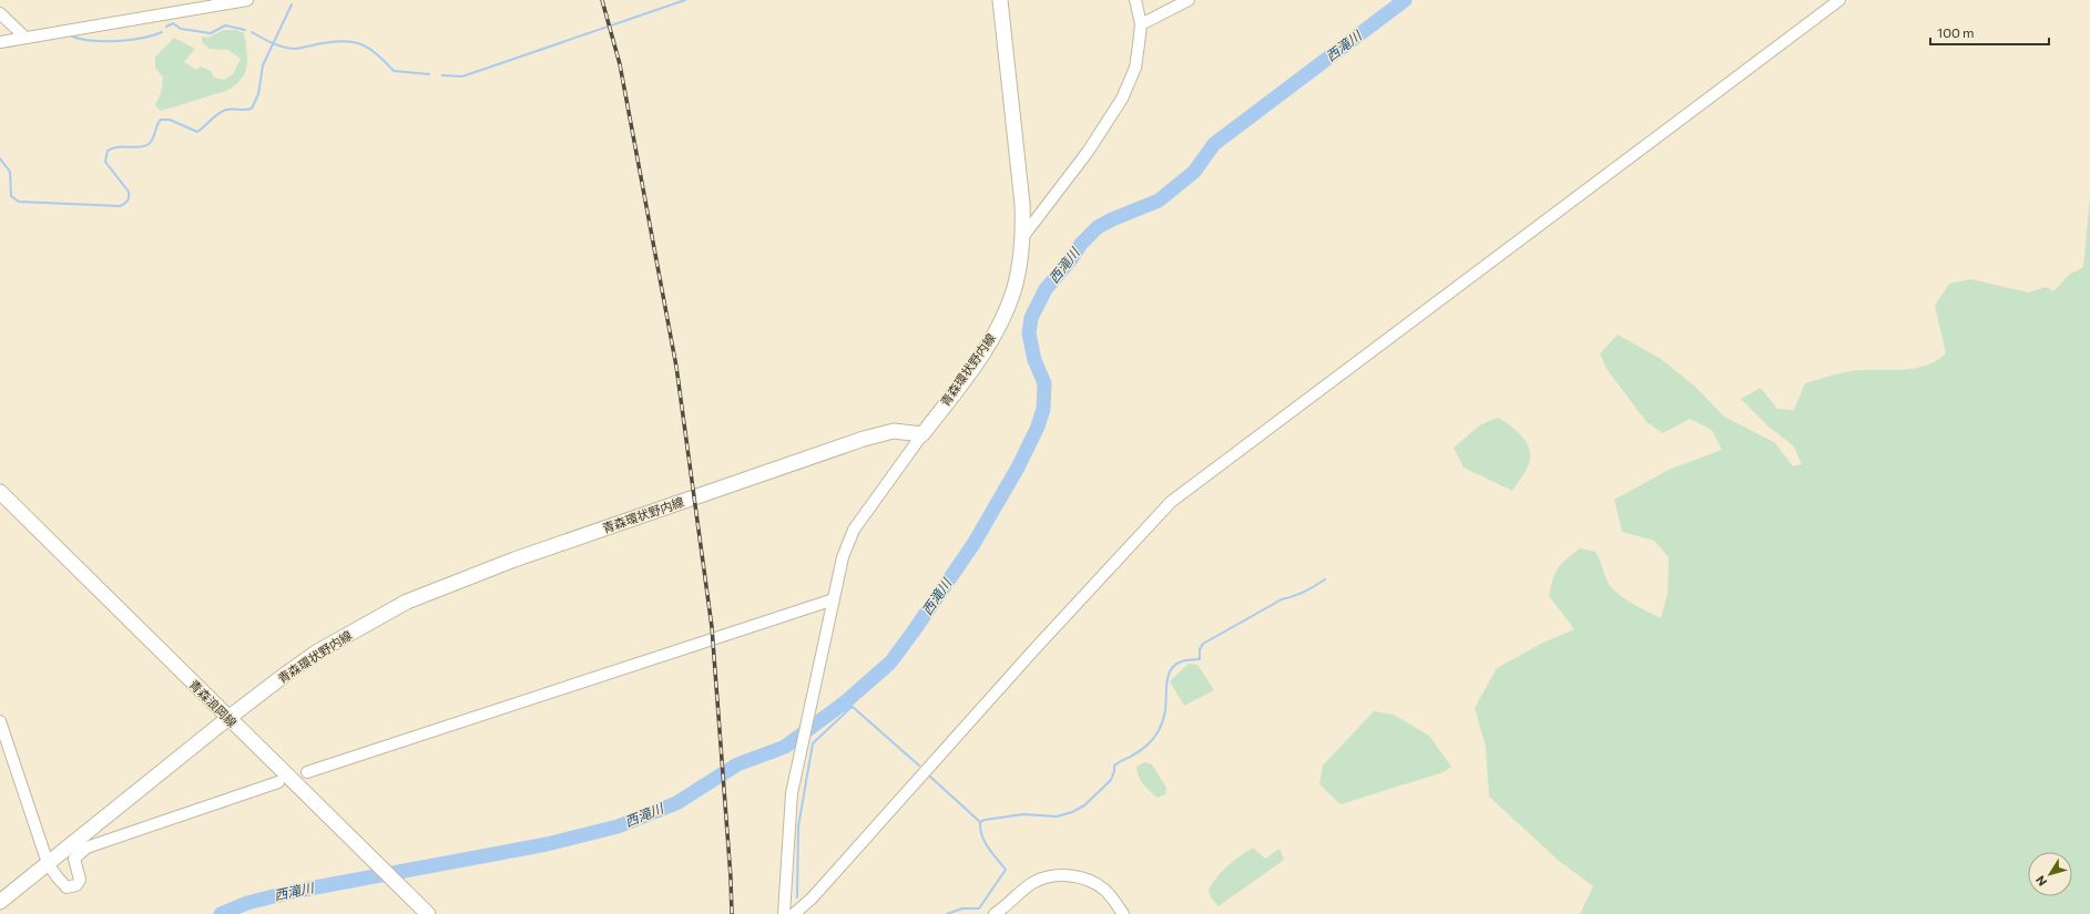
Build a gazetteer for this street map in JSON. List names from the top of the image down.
{
  "streets": {
    "main road": ["青森環状野内線", "青森浪岡線"]
  },
  "crossings": [
    ["青森環状野内線", "青森浪岡線"]
  ],
  "water": ["西滝川"],
  "scale_bar": "100 m",
  "north": "bottom left"
}
